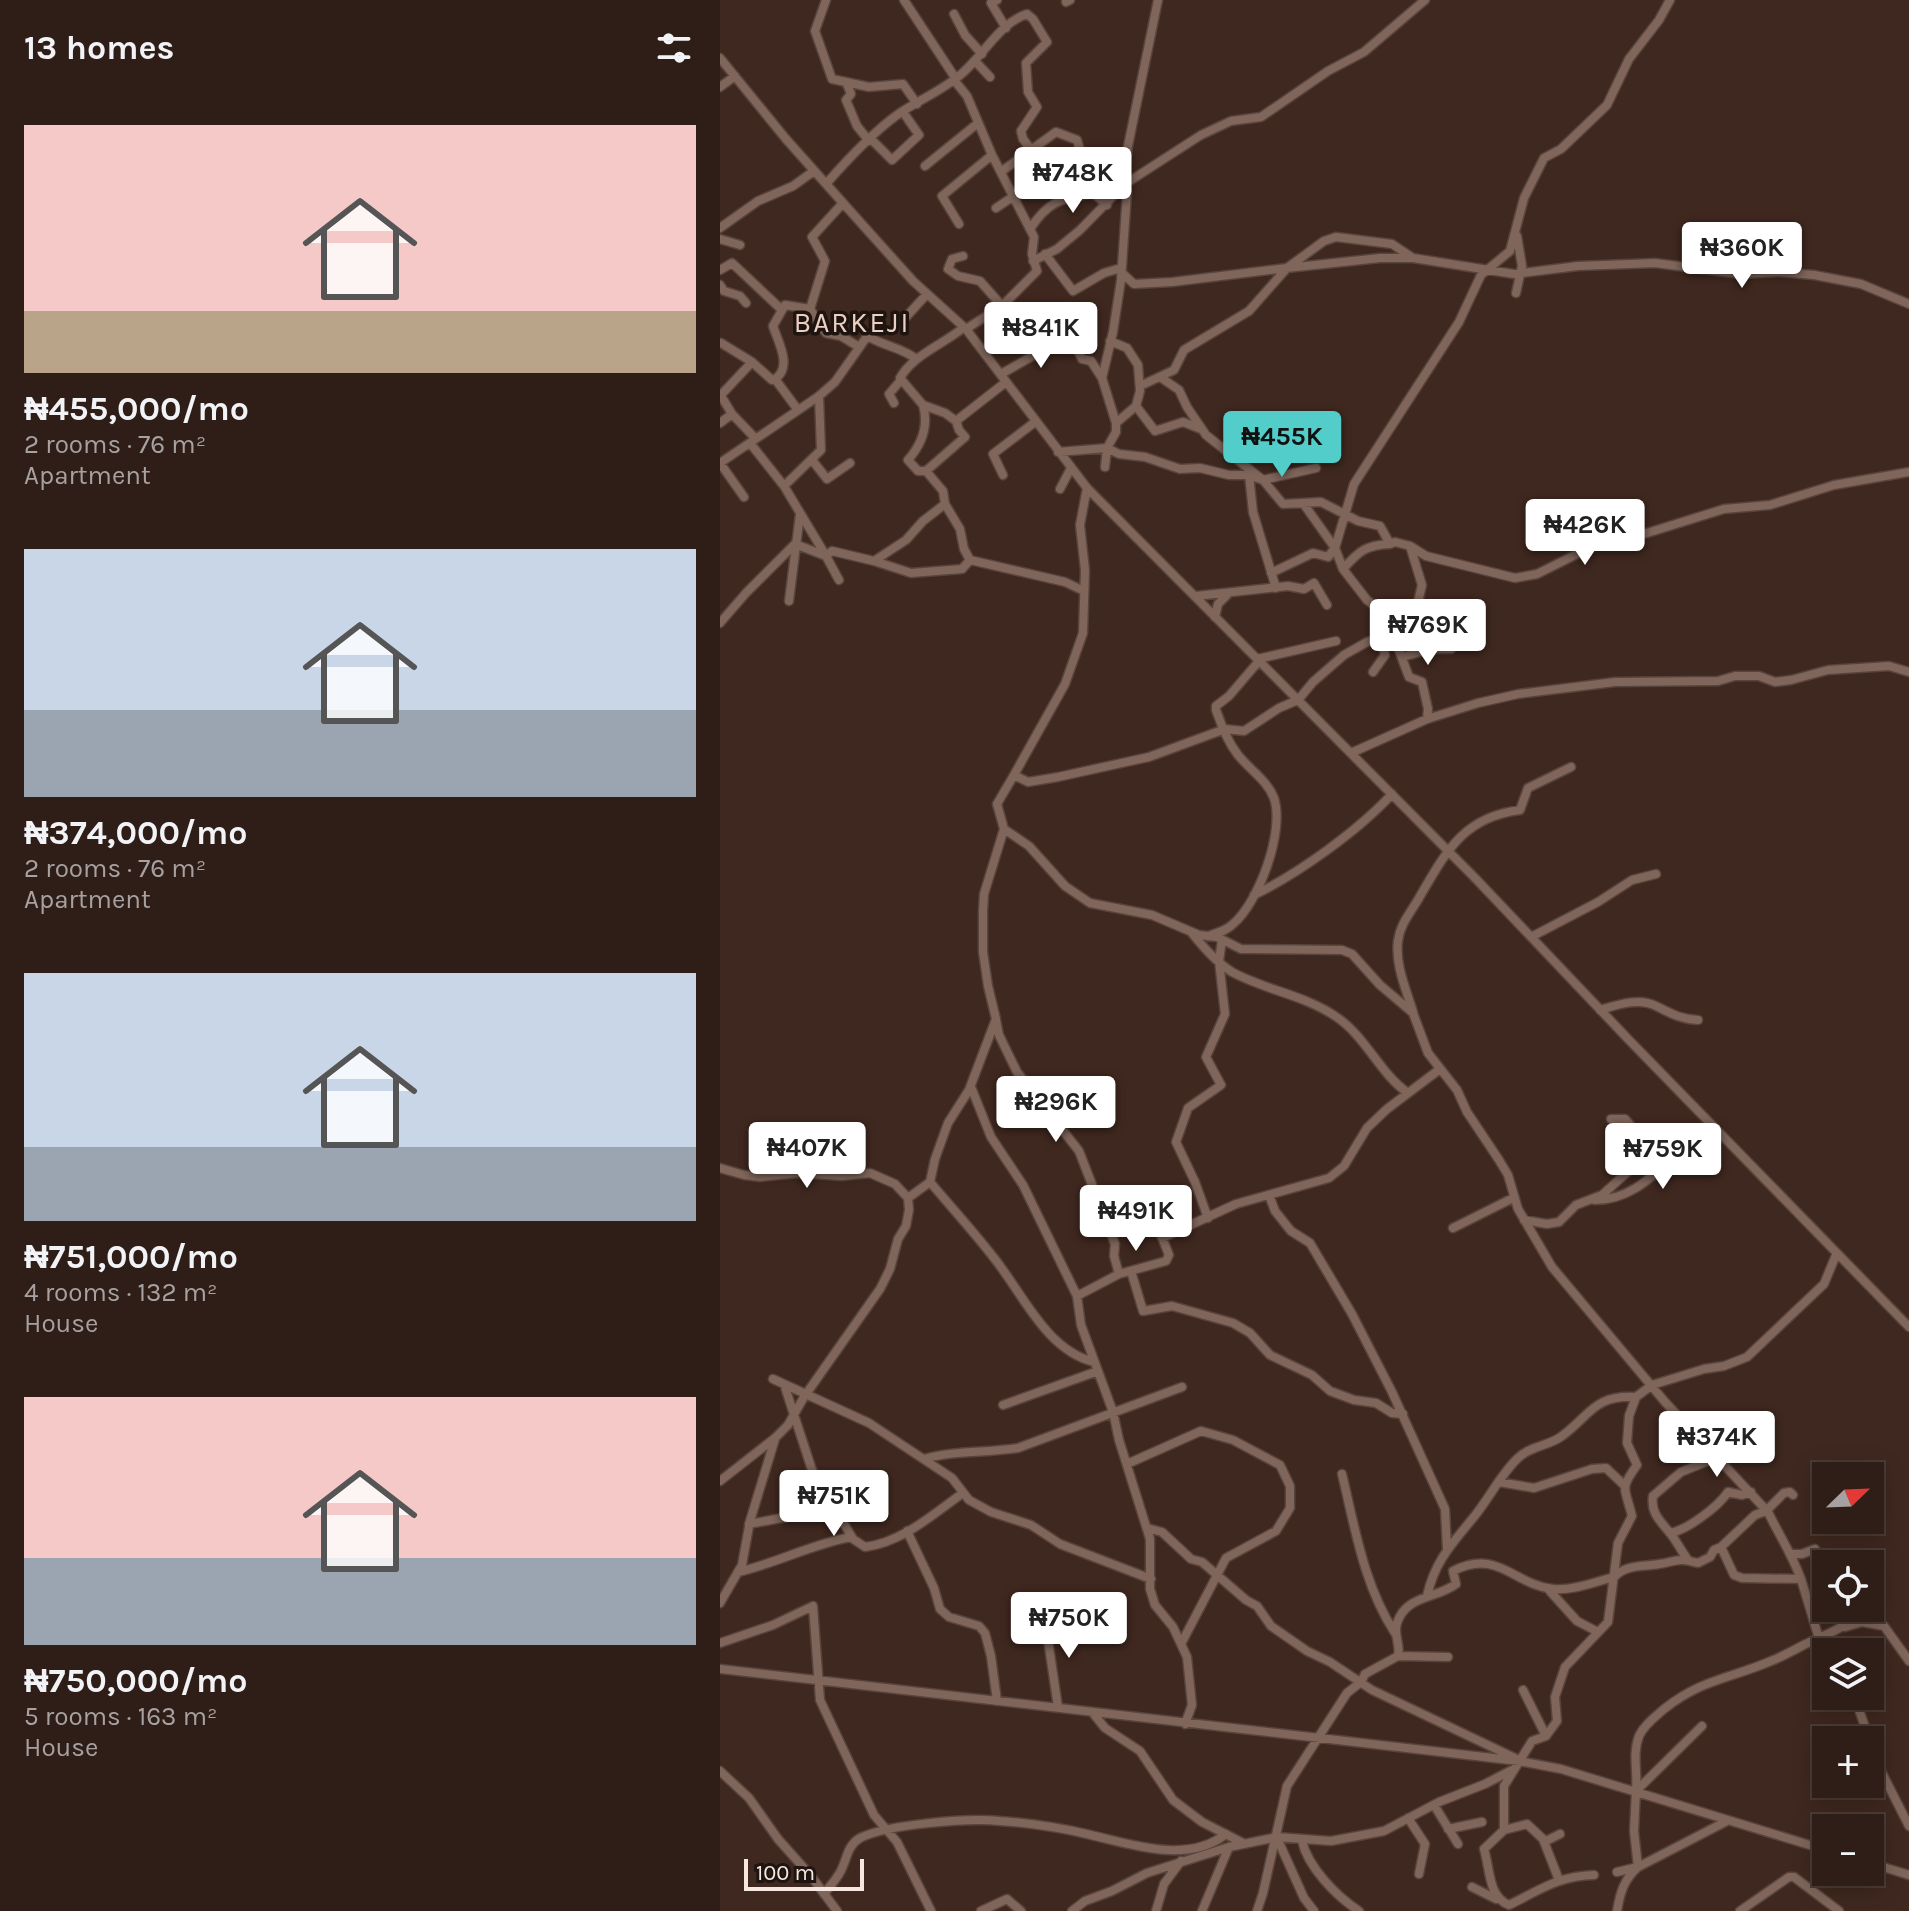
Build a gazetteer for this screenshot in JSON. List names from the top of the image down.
{
  "districts": ["BARKEJI"],
  "scale_bar": "100 m",
  "north": "top right",
  "page": {
    "heading": "13 homes",
    "list": [
      {
        "name": "₦455,000/mo",
        "note": "2 rooms · 76 m² · Apartment"
      },
      {
        "name": "₦374,000/mo",
        "note": "2 rooms · 76 m² · Apartment"
      },
      {
        "name": "₦751,000/mo",
        "note": "4 rooms · 132 m² · House"
      },
      {
        "name": "₦750,000/mo",
        "note": "5 rooms · 163 m² · House"
      }
    ],
    "price": [
      "₦748K",
      "₦360K",
      "₦841K",
      "₦455K",
      "₦426K",
      "₦769K",
      "₦296K",
      "₦407K",
      "₦759K",
      "₦491K",
      "₦374K",
      "₦751K",
      "₦750K"
    ],
    "map_buttons": ["+", "−"],
    "scale": "100 m"
  }
}
